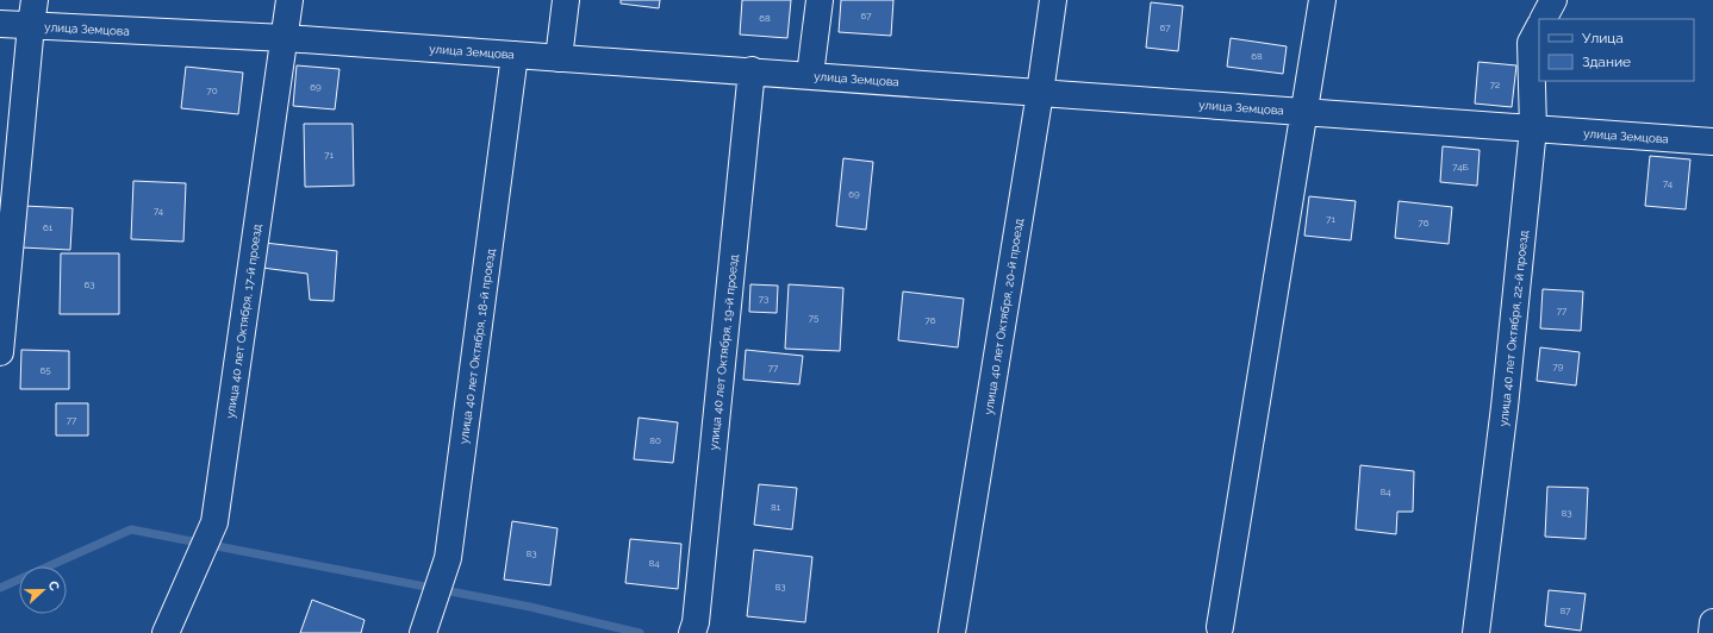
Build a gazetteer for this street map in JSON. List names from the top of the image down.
{
  "streets": {
    "street": [
      "улица Земцова",
      "улица 40 лет Октября, 20-й проезд",
      "улица 40 лет Октября, 17-й проезд",
      "улица 40 лет Октября, 22-й проезд",
      "улица 40 лет Октября, 18-й проезд",
      "улица 40 лет Октября, 19-й проезд"
    ]
  },
  "crossings": [
    ["улица Земцова", "улица 40 лет Октября, 20-й проезд"],
    ["улица Земцова", "улица 40 лет Октября, 17-й проезд"],
    ["улица Земцова", "улица 40 лет Октября, 22-й проезд"],
    ["улица Земцова", "улица 40 лет Октября, 18-й проезд"],
    ["улица Земцова", "улица 40 лет Октября, 19-й проезд"]
  ],
  "house_numbers": [
    "67",
    "68",
    "67",
    "68",
    "72",
    "69",
    "70",
    "71",
    "74Б",
    "74",
    "69",
    "74",
    "71",
    "76",
    "61",
    "63",
    "73",
    "77",
    "75",
    "76",
    "79",
    "77",
    "65",
    "77",
    "80",
    "84",
    "81",
    "83",
    "83",
    "84",
    "83",
    "87"
  ],
  "legend": ["Улица", "Здание"],
  "north": "right"
}
